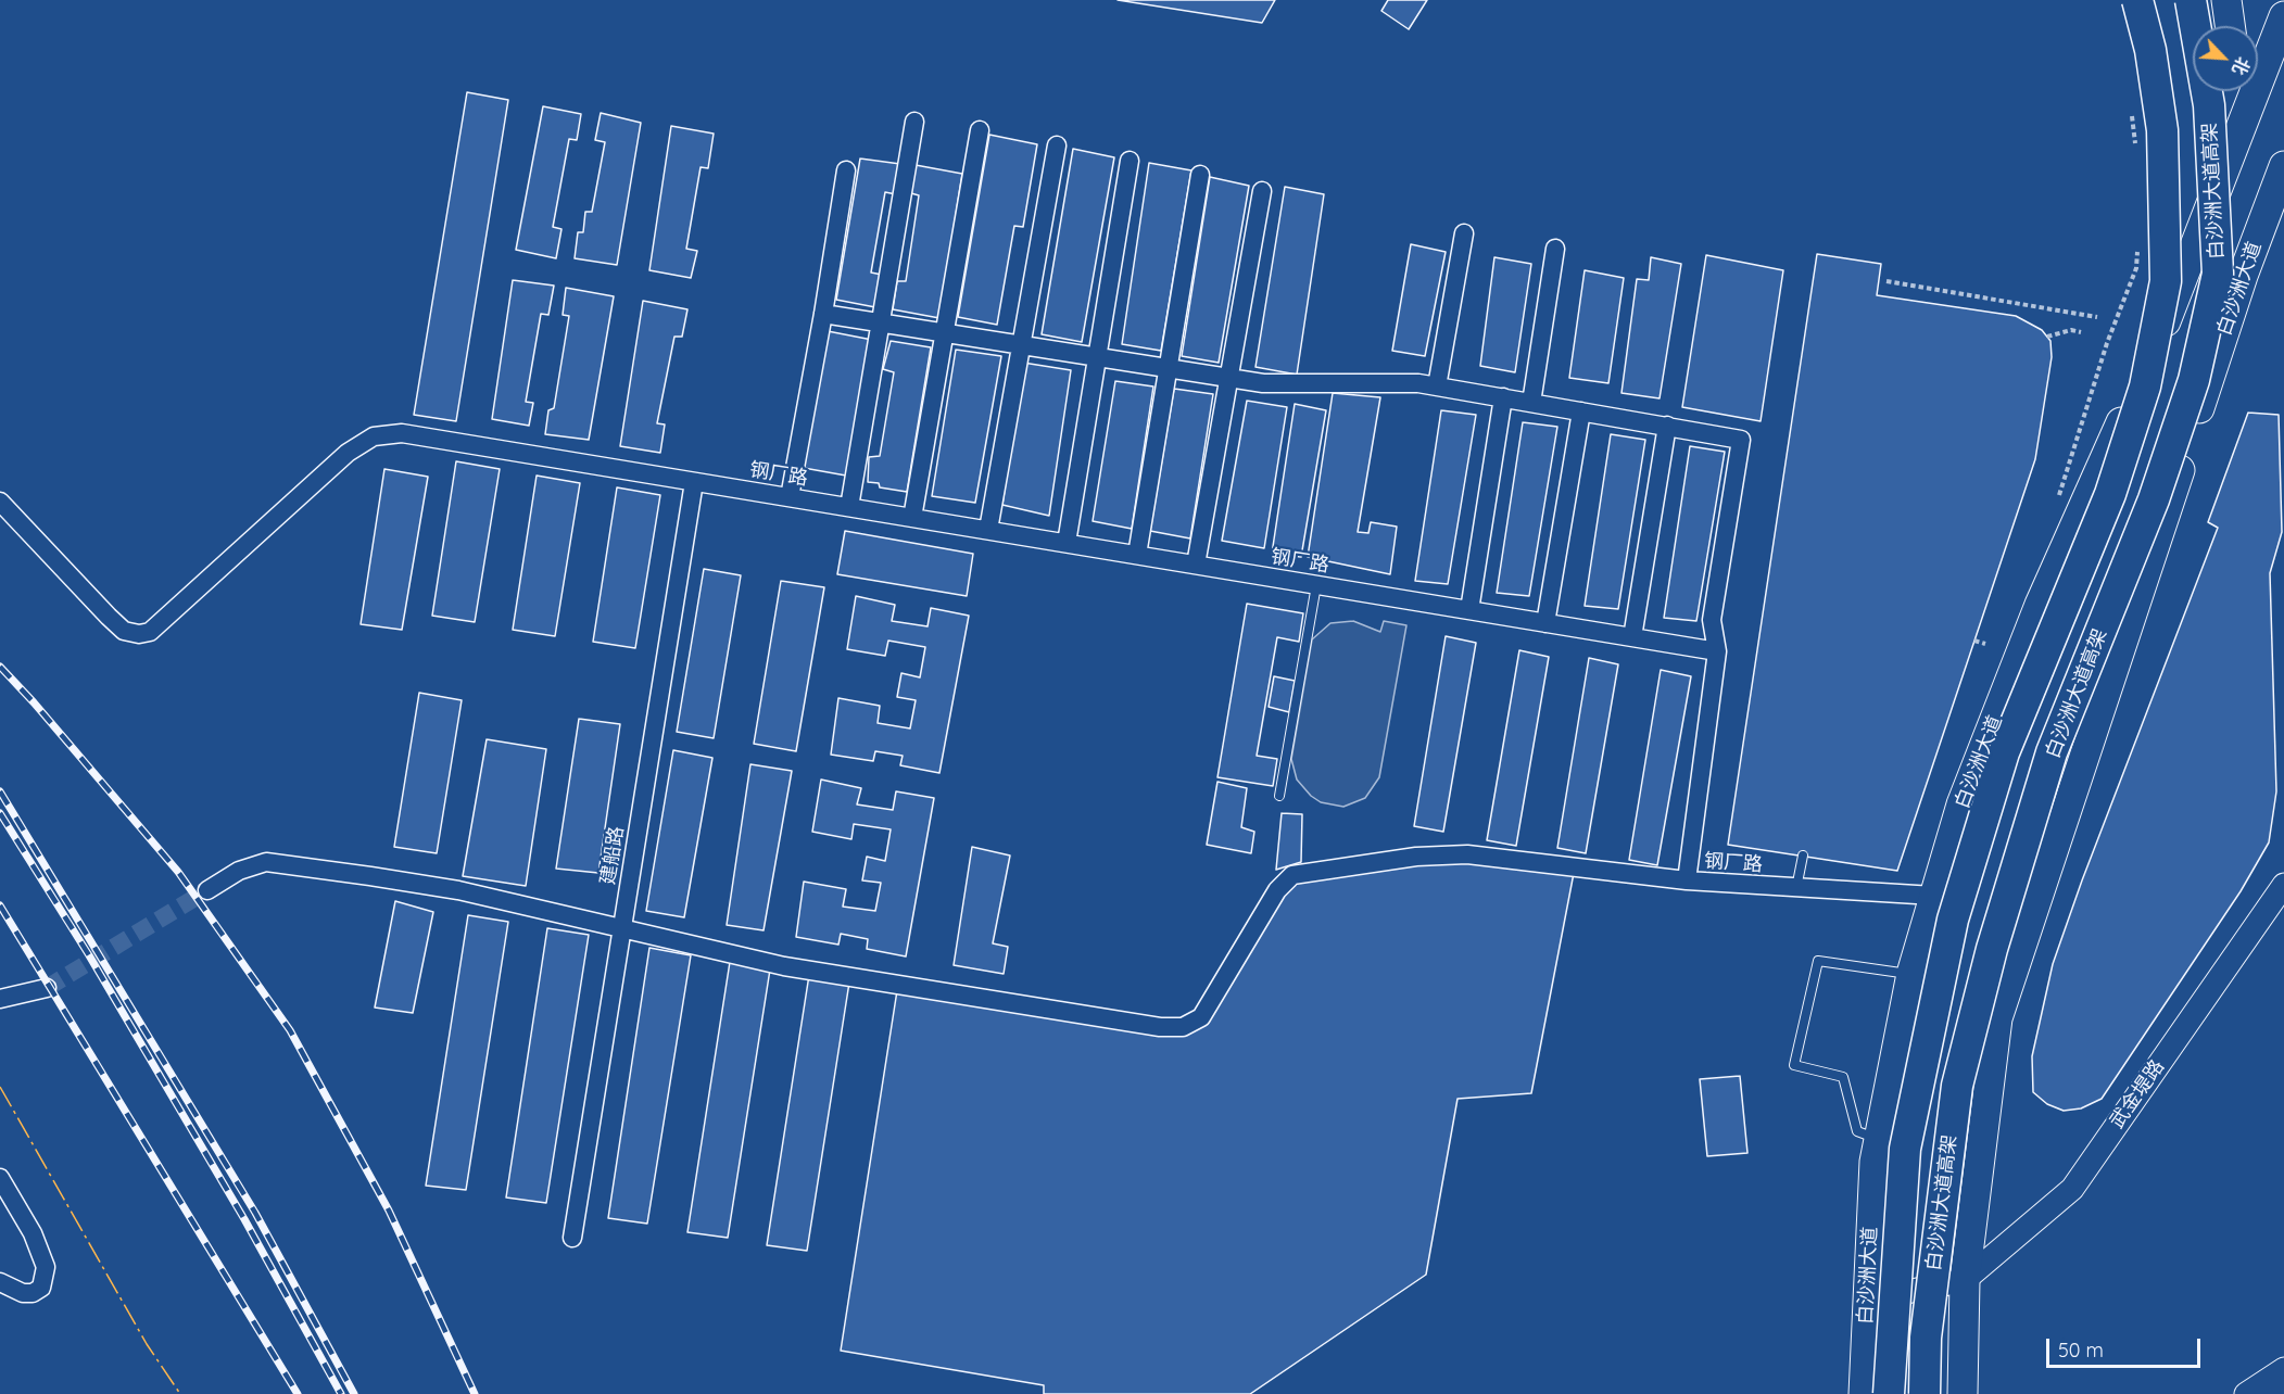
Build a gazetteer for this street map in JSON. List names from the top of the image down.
{
  "streets": {
    "highway": ["白沙洲大道高架"],
    "main road": ["白沙洲大道"],
    "street": ["钢厂路", "建船路", "武金堤路"]
  },
  "crossings": [
    ["白沙洲大道", "钢厂路"],
    ["白沙洲大道", "武金堤路"],
    ["钢厂路", "建船路"]
  ],
  "scale_bar": "50 m",
  "north": "bottom right"
}
